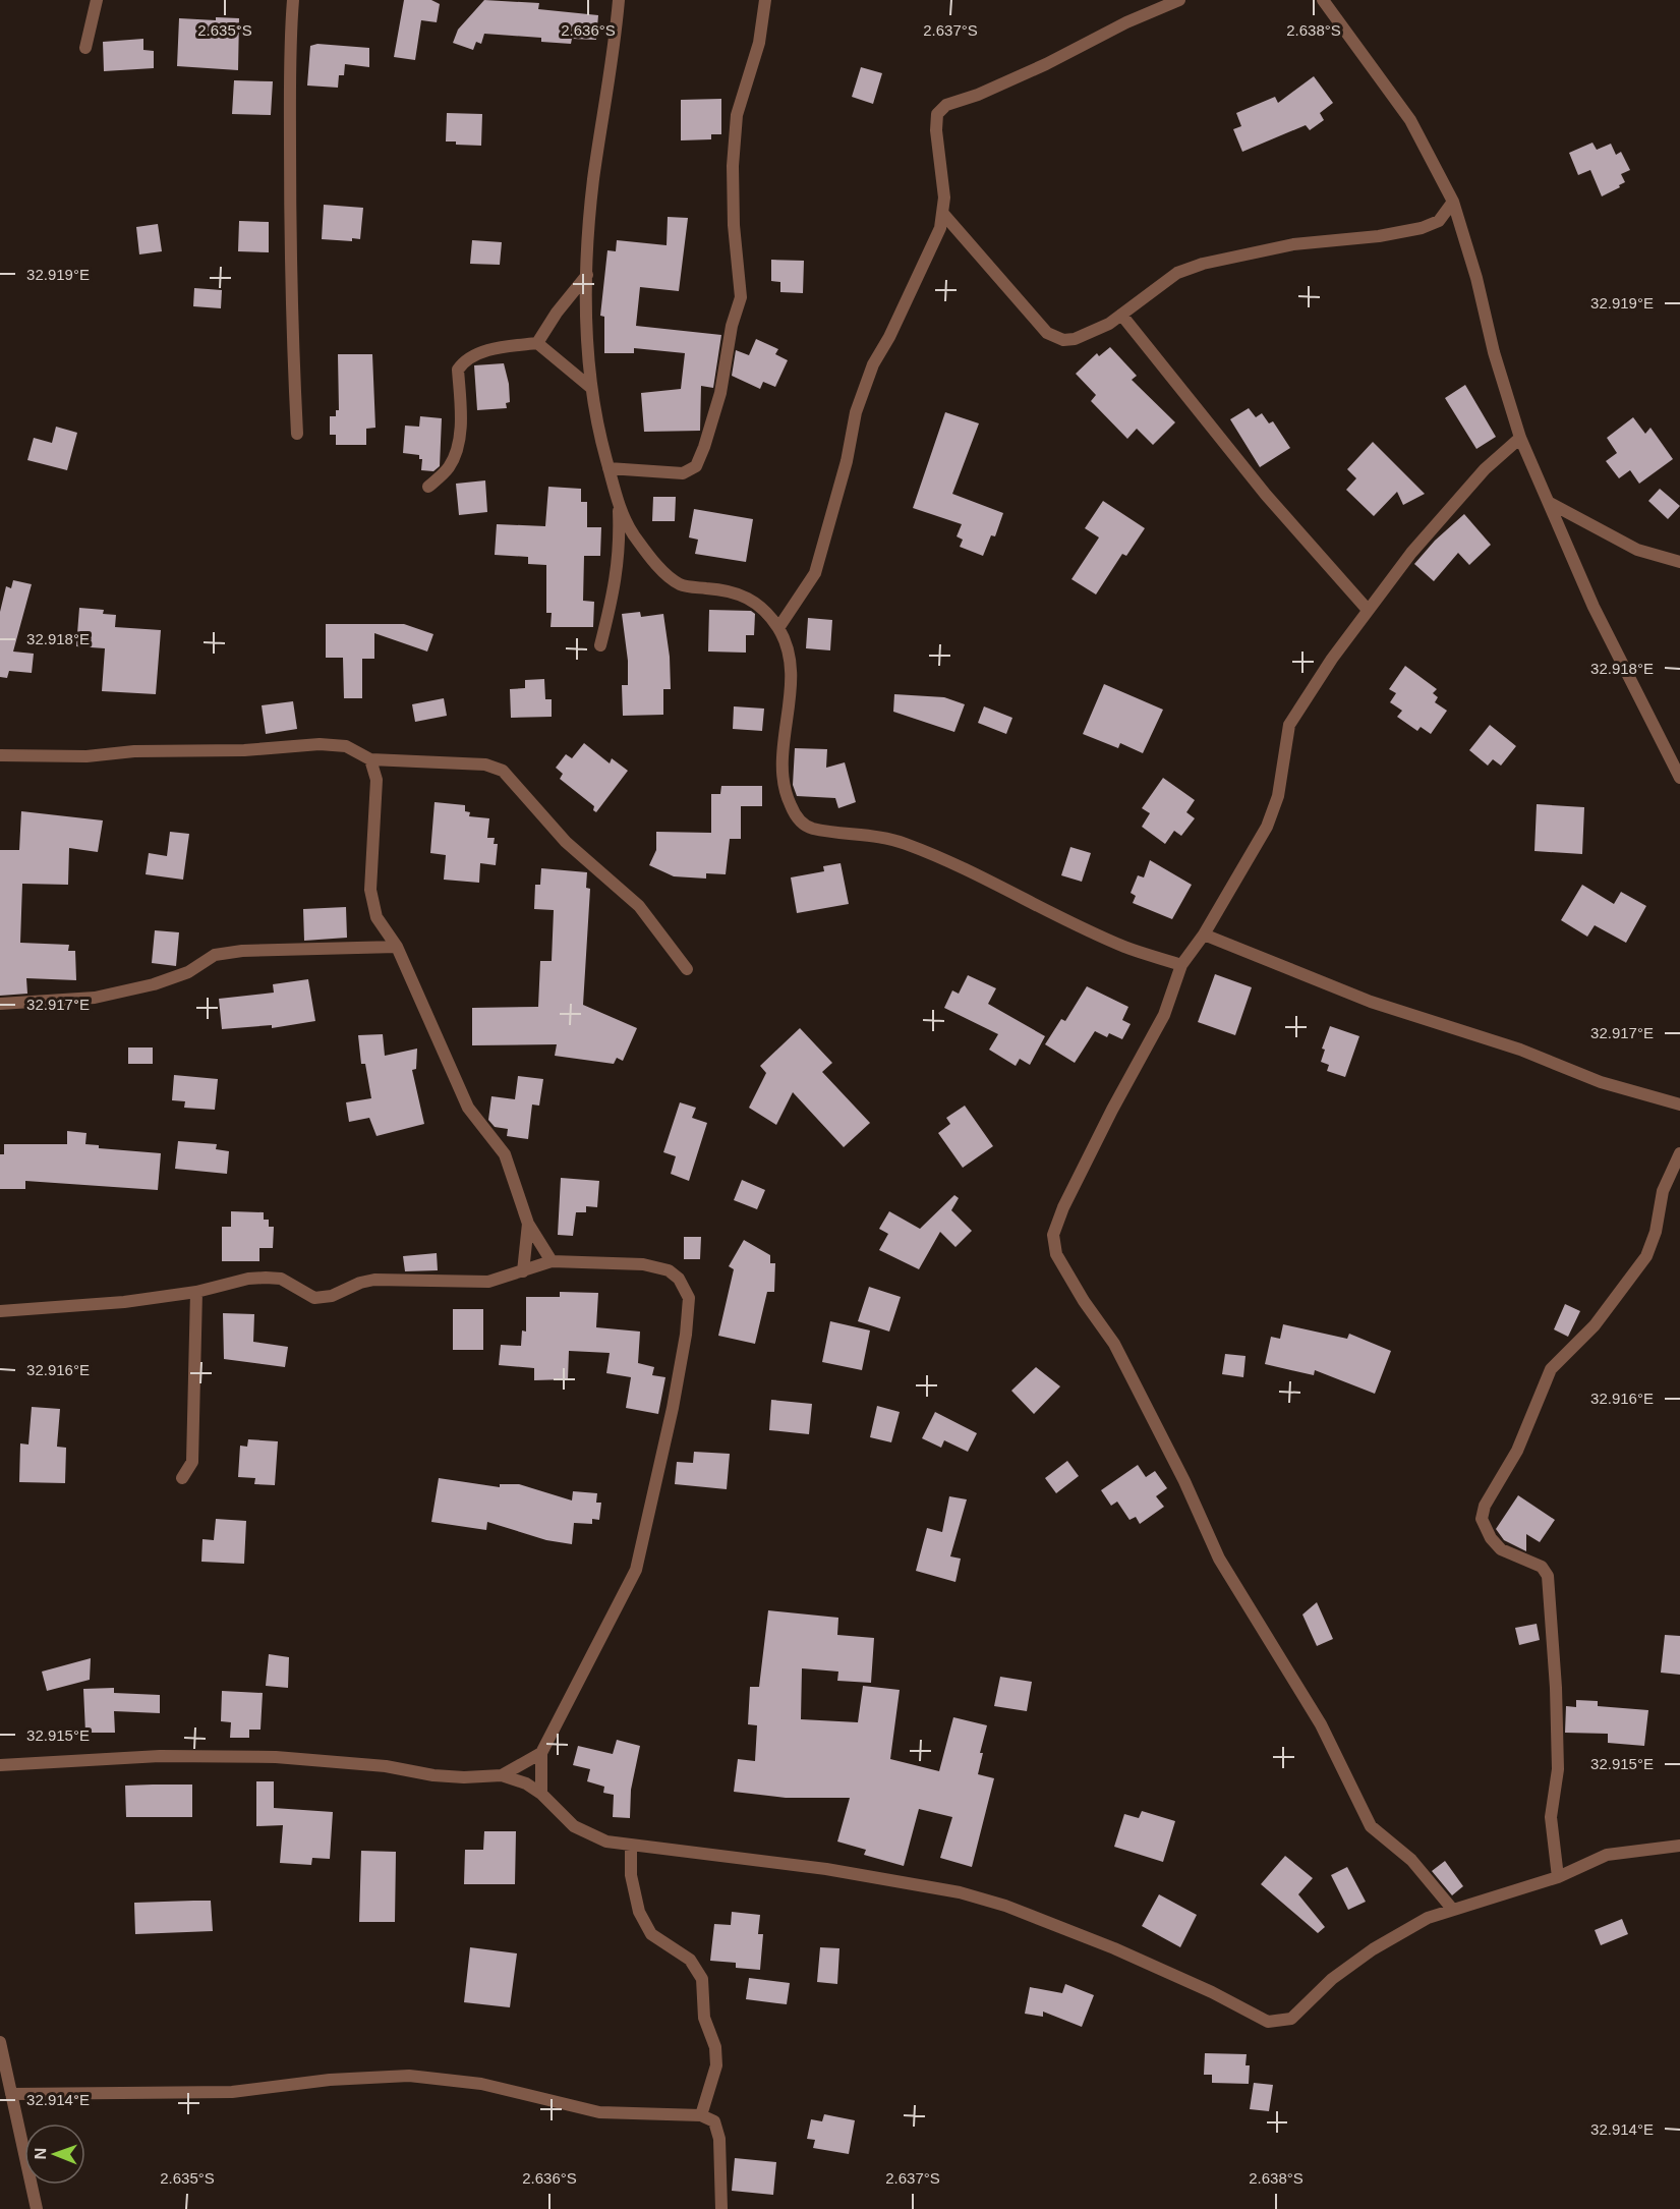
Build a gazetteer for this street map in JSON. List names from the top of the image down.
{
  "north": "left",
  "coordinates": [
    "2.635°S",
    "2.636°S",
    "2.637°S",
    "2.638°S",
    "32.919°E",
    "32.918°E",
    "32.917°E",
    "32.916°E",
    "32.915°E",
    "32.914°E"
  ]
}
